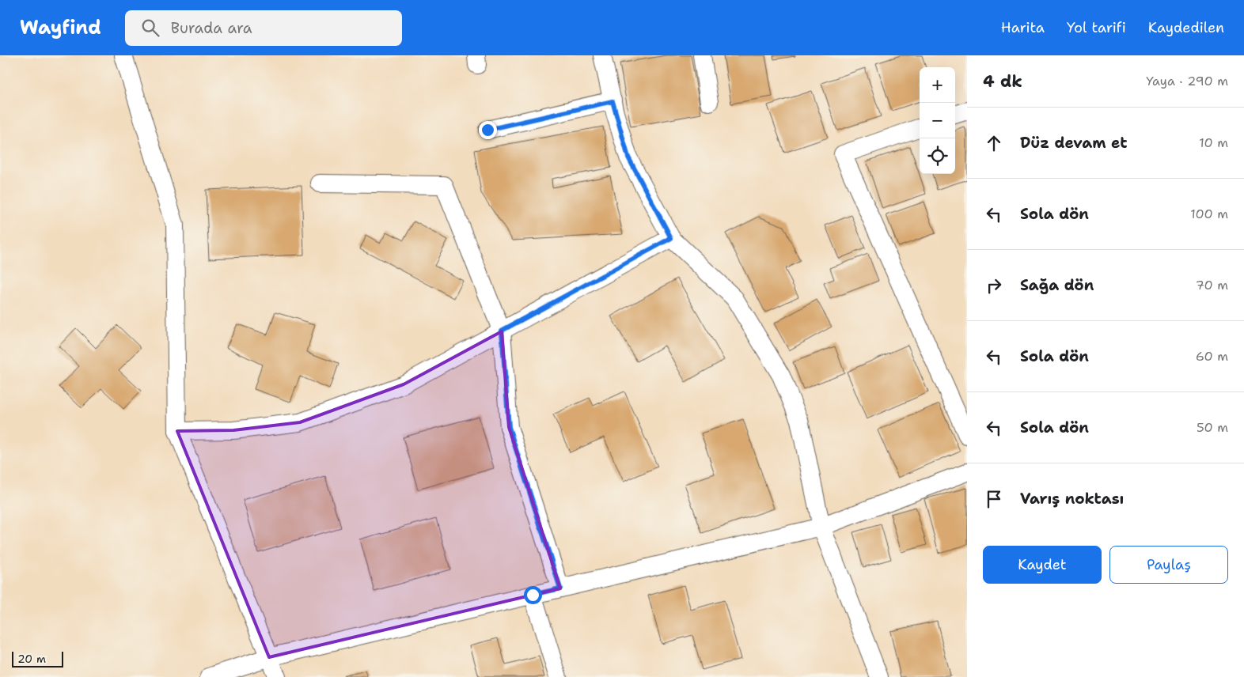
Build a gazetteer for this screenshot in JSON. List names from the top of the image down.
{
  "scale_bar": "20 m",
  "page": {
    "header": "Wayfind",
    "search": "Burada ara",
    "nav": ["Harita", "Yol tarifi", "Kaydedilen"],
    "heading": ["4 dk", "Yaya · 290 m"],
    "map_buttons": ["+", "−"],
    "list": [
      ["Düz devam et", "10 m"],
      ["Sola dön", "100 m"],
      ["Sağa dön", "70 m"],
      ["Sola dön", "60 m"],
      ["Sola dön", "50 m"],
      "Varış noktası"
    ],
    "buttons": ["Kaydet", "Paylaş"],
    "scale": "20 m"
  }
}
